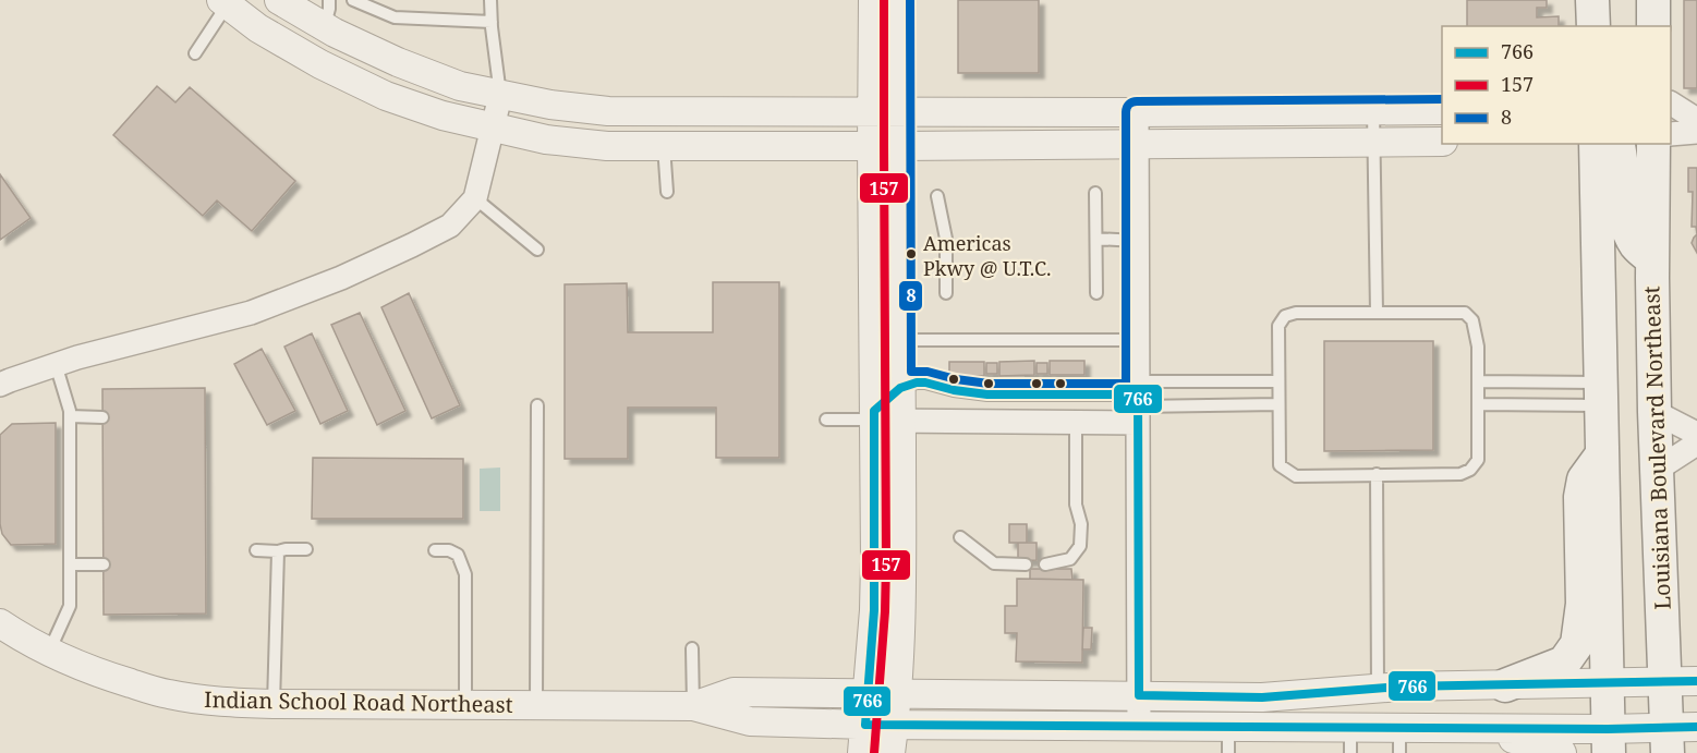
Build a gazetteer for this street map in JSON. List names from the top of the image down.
{
  "streets": {
    "main road": ["Louisiana Boulevard Northeast"],
    "street": ["Indian School Road Northeast"]
  },
  "crossings": [
    ["Louisiana Boulevard Northeast", "Indian School Road Northeast"]
  ],
  "places": ["Americas Pkwy @ U.T.C."],
  "lines": ["transit line 157", "transit line 8", "transit line 766"],
  "legend": ["766", "157", "8"]
}
